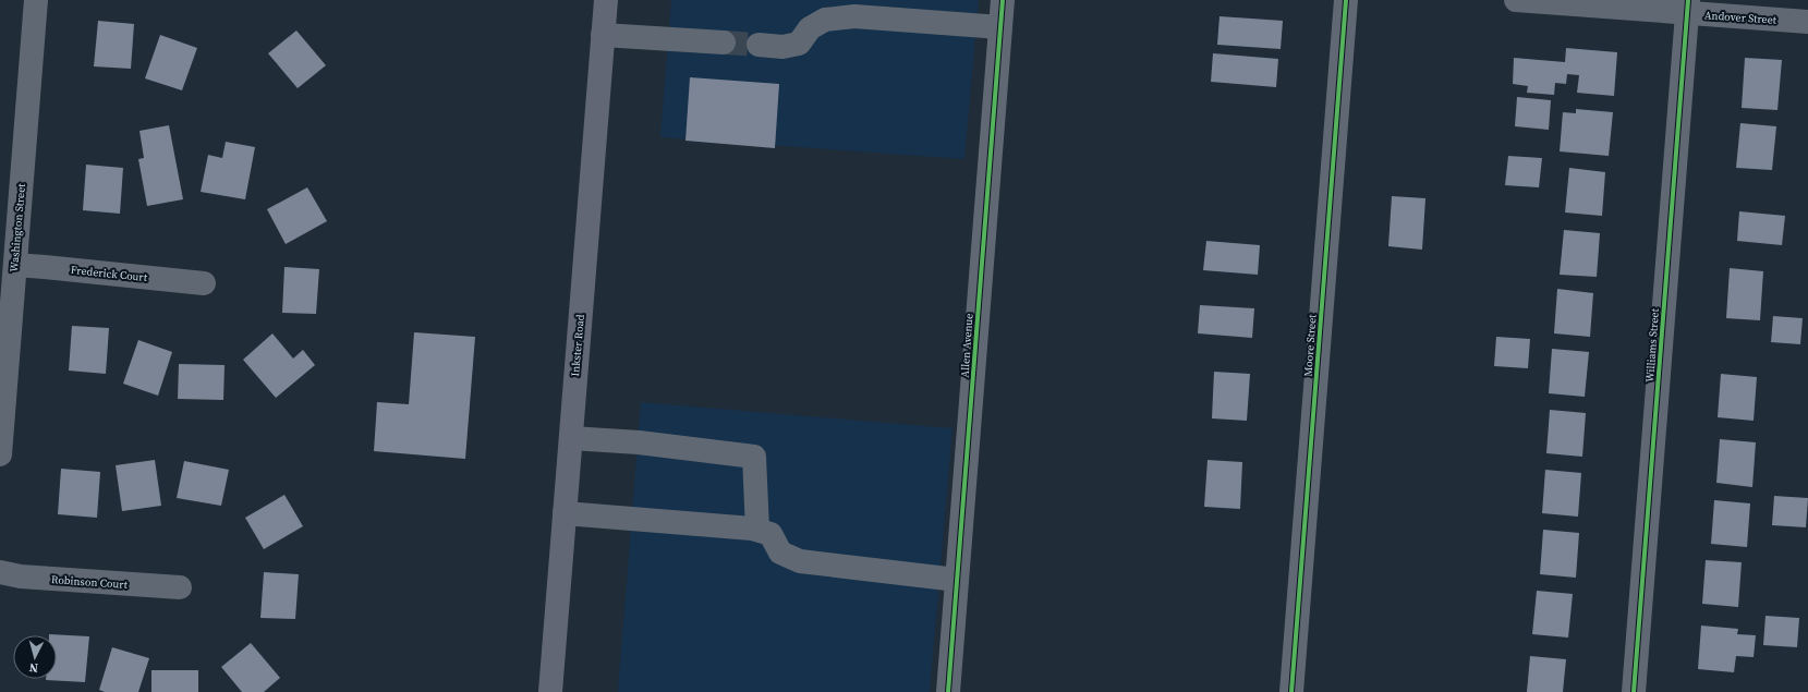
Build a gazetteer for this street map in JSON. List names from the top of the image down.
{
  "streets": {
    "main road": ["Inkster Road"],
    "street": [
      "Andover Street",
      "Washington Street",
      "Frederick Court",
      "Allen Avenue",
      "Moore Street",
      "Williams Street",
      "Robinson Court"
    ]
  },
  "crossings": [
    ["Andover Street", "Williams Street"],
    ["Washington Street", "Frederick Court"]
  ],
  "north": "bottom"
}
